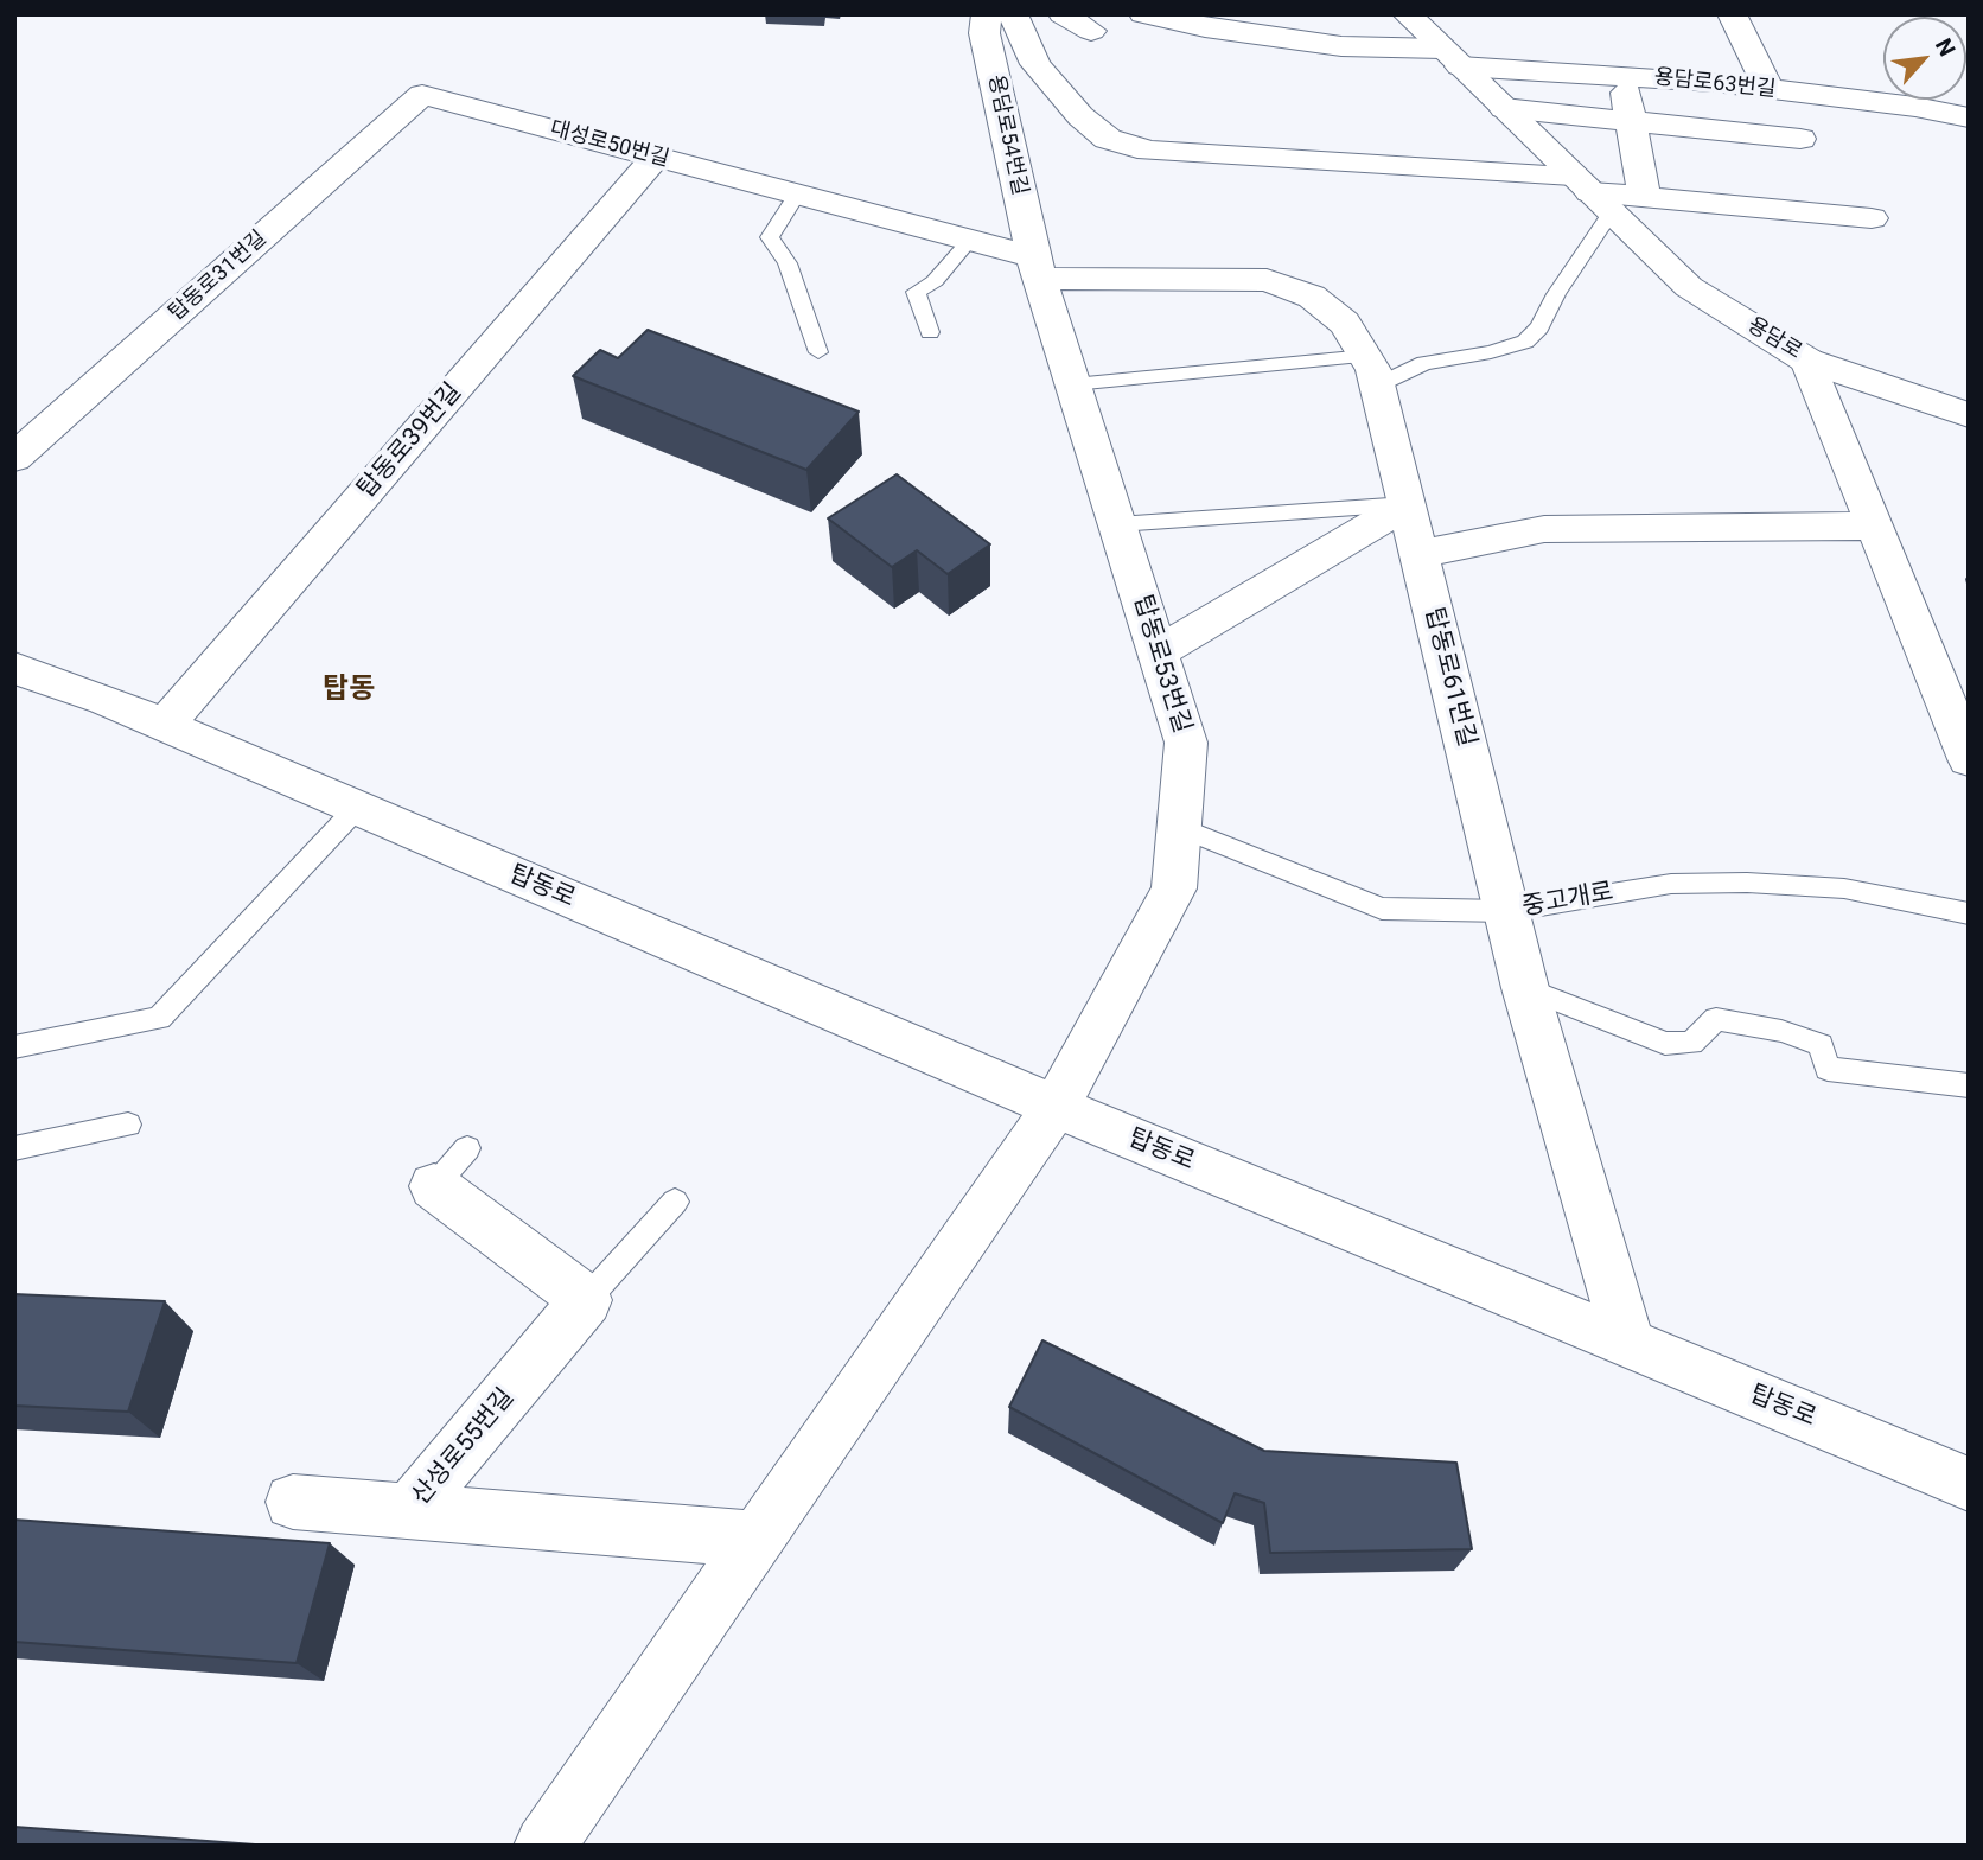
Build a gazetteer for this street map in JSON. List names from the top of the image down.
{
  "streets": {
    "street": [
      "용담로63번길",
      "용담로54번길",
      "대성로50번길",
      "탑동로31번길",
      "용담로",
      "탑동로39번길",
      "탑동로53번길",
      "탑동로61번길",
      "탑동로",
      "산성로55번길"
    ],
    "lane": ["중고개로"]
  },
  "crossings": [
    ["용담로63번길", "용담로"],
    ["용담로54번길", "대성로50번길"],
    ["용담로54번길", "용담로"],
    ["용담로54번길", "탑동로53번길"],
    ["용담로54번길", "탑동로61번길"],
    ["대성로50번길", "탑동로31번길"],
    ["대성로50번길", "탑동로39번길"],
    ["대성로50번길", "탑동로53번길"],
    ["대성로50번길", "탑동로61번길"],
    ["탑동로39번길", "탑동로"],
    ["탑동로53번길", "탑동로61번길"],
    ["탑동로53번길", "탑동로"],
    ["탑동로53번길", "중고개로"],
    ["탑동로61번길", "탑동로"],
    ["탑동로61번길", "중고개로"]
  ],
  "districts": ["탑동"],
  "north": "top right"
}
